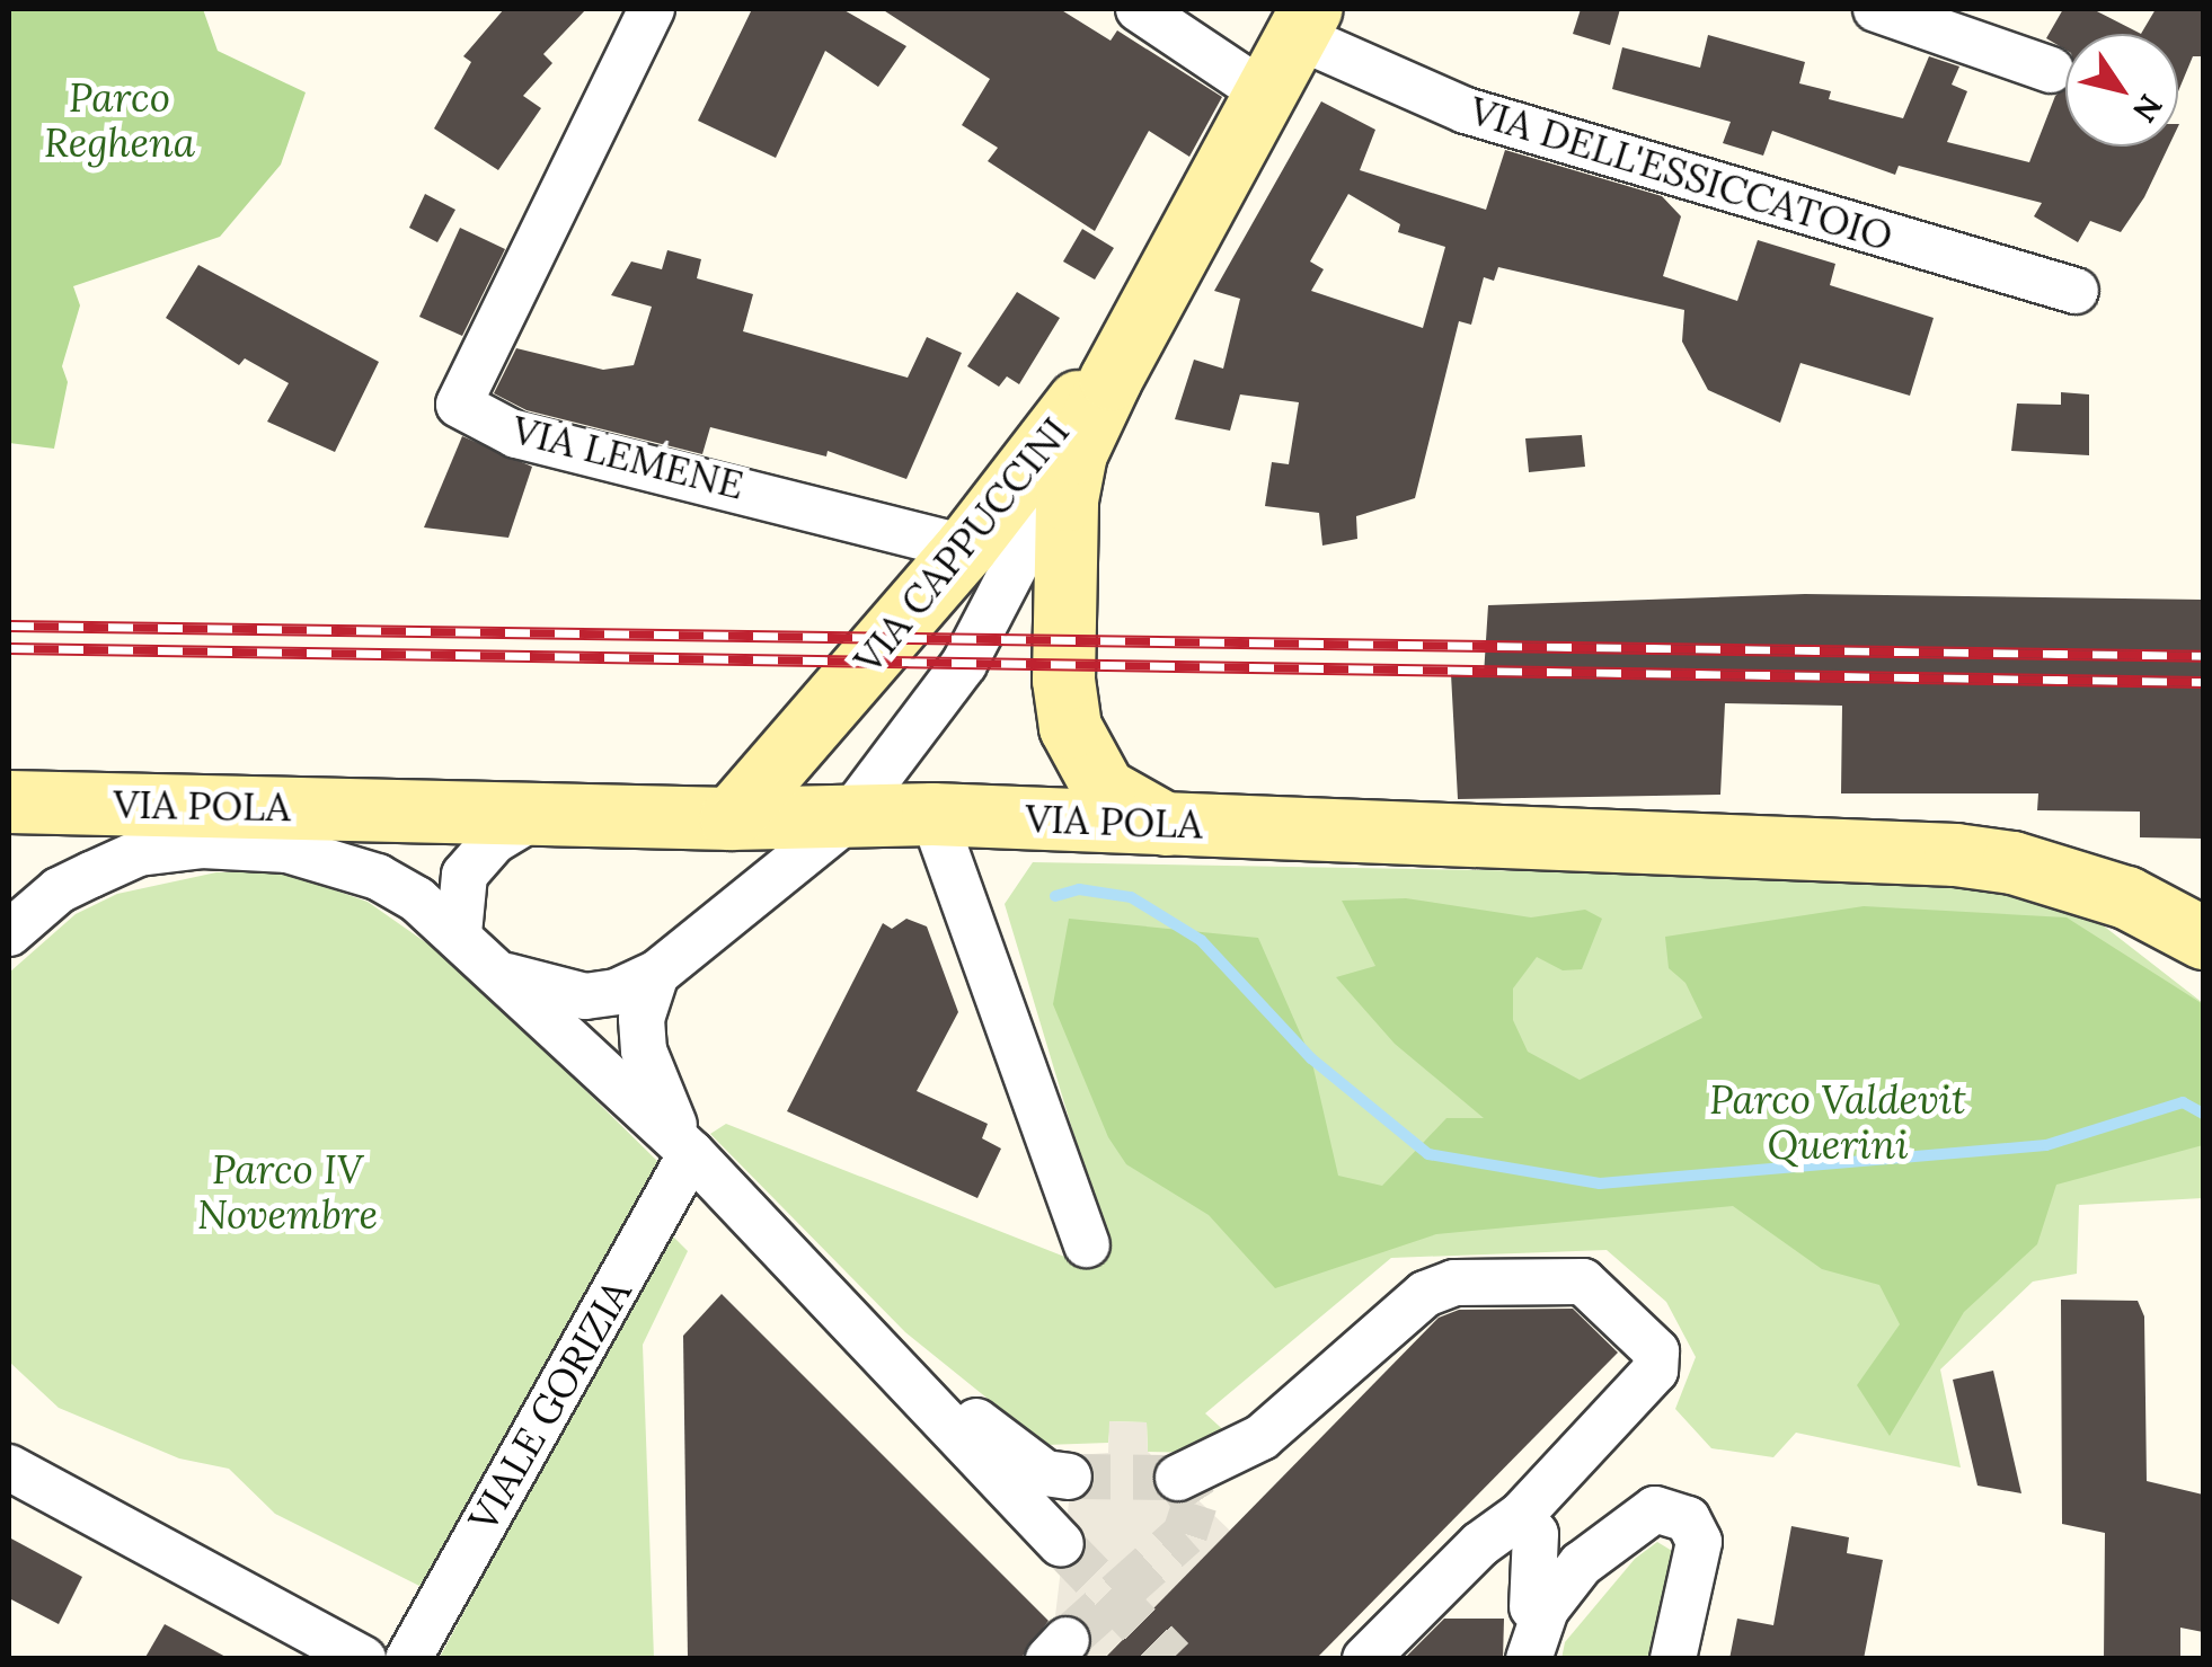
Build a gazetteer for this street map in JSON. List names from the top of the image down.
{
  "streets": {
    "main road": ["VIA CAPPUCCINI", "VIA POLA"],
    "street": ["VIA DELL'ESSICCATOIO", "VIA LEMENE", "VIALE GORIZIA"]
  },
  "crossings": [
    ["VIA DELL'ESSICCATOIO", "VIA CAPPUCCINI"],
    ["VIA LEMENE", "VIA CAPPUCCINI"],
    ["VIA CAPPUCCINI", "VIA POLA"]
  ],
  "parks": ["Parco Reghena", "Parco Valdevit Querini", "Parco IV Novembre"],
  "north": "bottom right"
}
